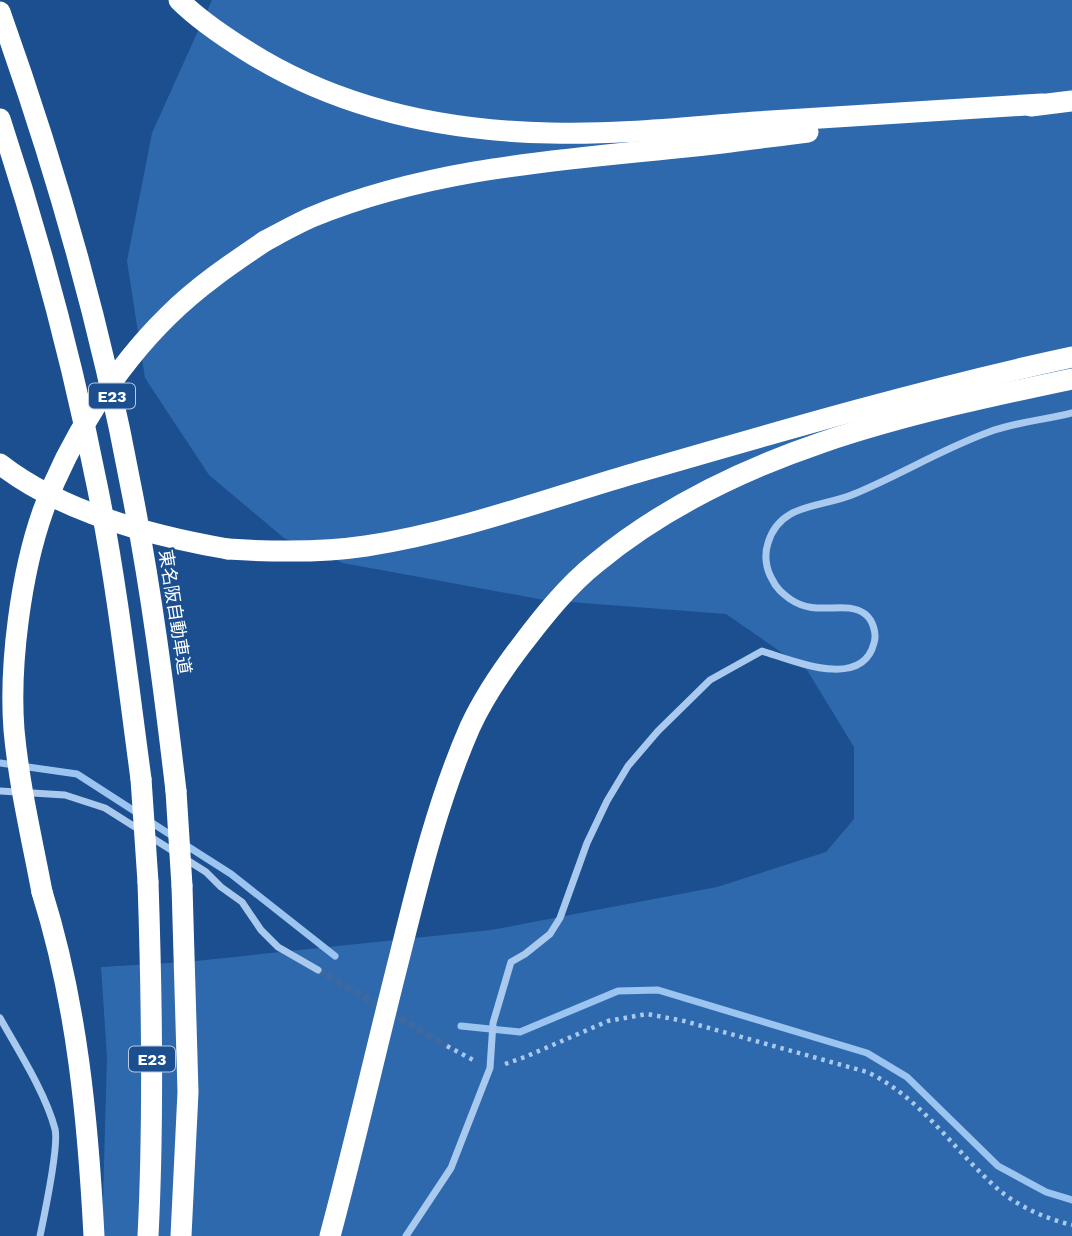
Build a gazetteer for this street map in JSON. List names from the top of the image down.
{
  "streets": {
    "highway": ["E23", "東名阪自動車道"]
  }
}
